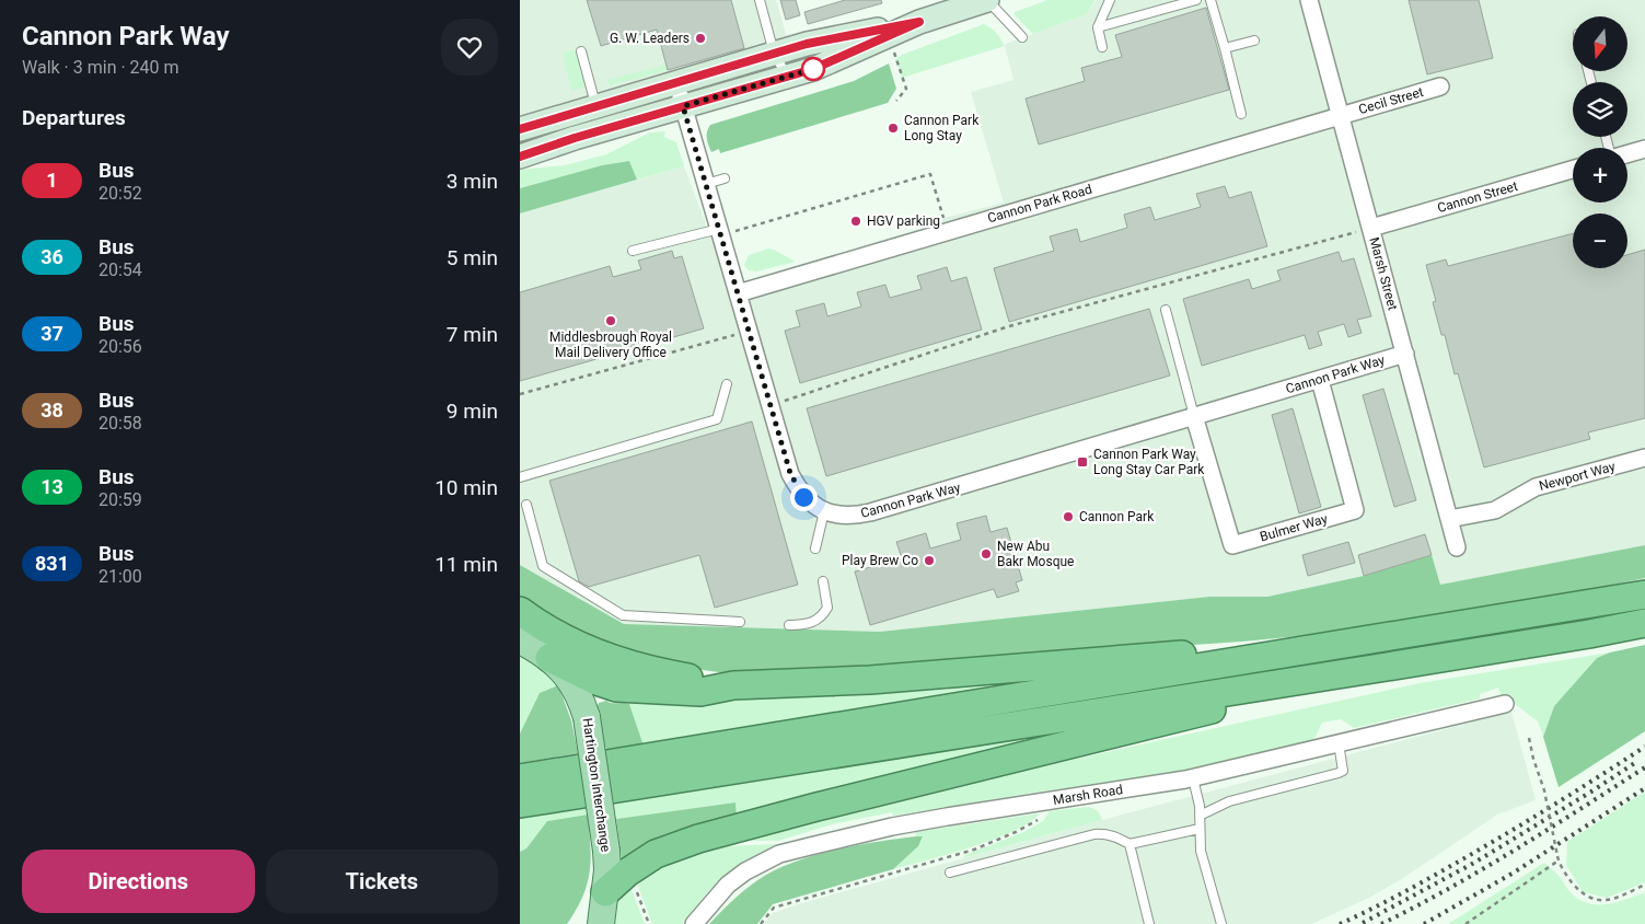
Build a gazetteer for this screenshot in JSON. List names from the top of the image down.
{
  "streets": {
    "main road": ["Hartington Interchange"],
    "street": [
      "Cecil Street",
      "Cannon Street",
      "Cannon Park Road",
      "Marsh Street",
      "Cannon Park Way",
      "Newport Way",
      "Bulmer Way",
      "Marsh Road"
    ]
  },
  "crossings": [
    ["Cecil Street", "Cannon Park Road"],
    ["Cecil Street", "Marsh Street"],
    ["Cannon Street", "Marsh Street"],
    ["Cannon Park Road", "Marsh Street"],
    ["Cannon Park Road", "Cannon Park Way"],
    ["Marsh Street", "Cannon Park Way"],
    ["Marsh Street", "Newport Way"],
    ["Cannon Park Way", "Bulmer Way"]
  ],
  "places": {
    "other": [
      "G. W. Leaders",
      "Cannon Park Long Stay",
      "HGV parking",
      "Middlesbrough Royal Mail Delivery Office",
      "Cannon Park",
      "New Abu Bakr Mosque",
      "Play Brew Co"
    ],
    "transit": ["Cannon Park Way Long Stay Car Park"]
  },
  "lines": ["bus line 1"],
  "north": "bottom",
  "page": {
    "heading": [
      ["Cannon Park Way", "Walk · 3 min · 240 m"],
      "Departures"
    ],
    "map_buttons": ["+", "−"],
    "list": [
      {
        "mark": "1",
        "name": "Bus",
        "note": "20:52",
        "value": "3 min"
      },
      {
        "mark": "36",
        "name": "Bus",
        "note": "20:54",
        "value": "5 min"
      },
      {
        "mark": "37",
        "name": "Bus",
        "note": "20:56",
        "value": "7 min"
      },
      {
        "mark": "38",
        "name": "Bus",
        "note": "20:58",
        "value": "9 min"
      },
      {
        "mark": "13",
        "name": "Bus",
        "note": "20:59",
        "value": "10 min"
      },
      {
        "mark": "831",
        "name": "Bus",
        "note": "21:00",
        "value": "11 min"
      }
    ],
    "buttons": ["Directions", "Tickets"]
  }
}
